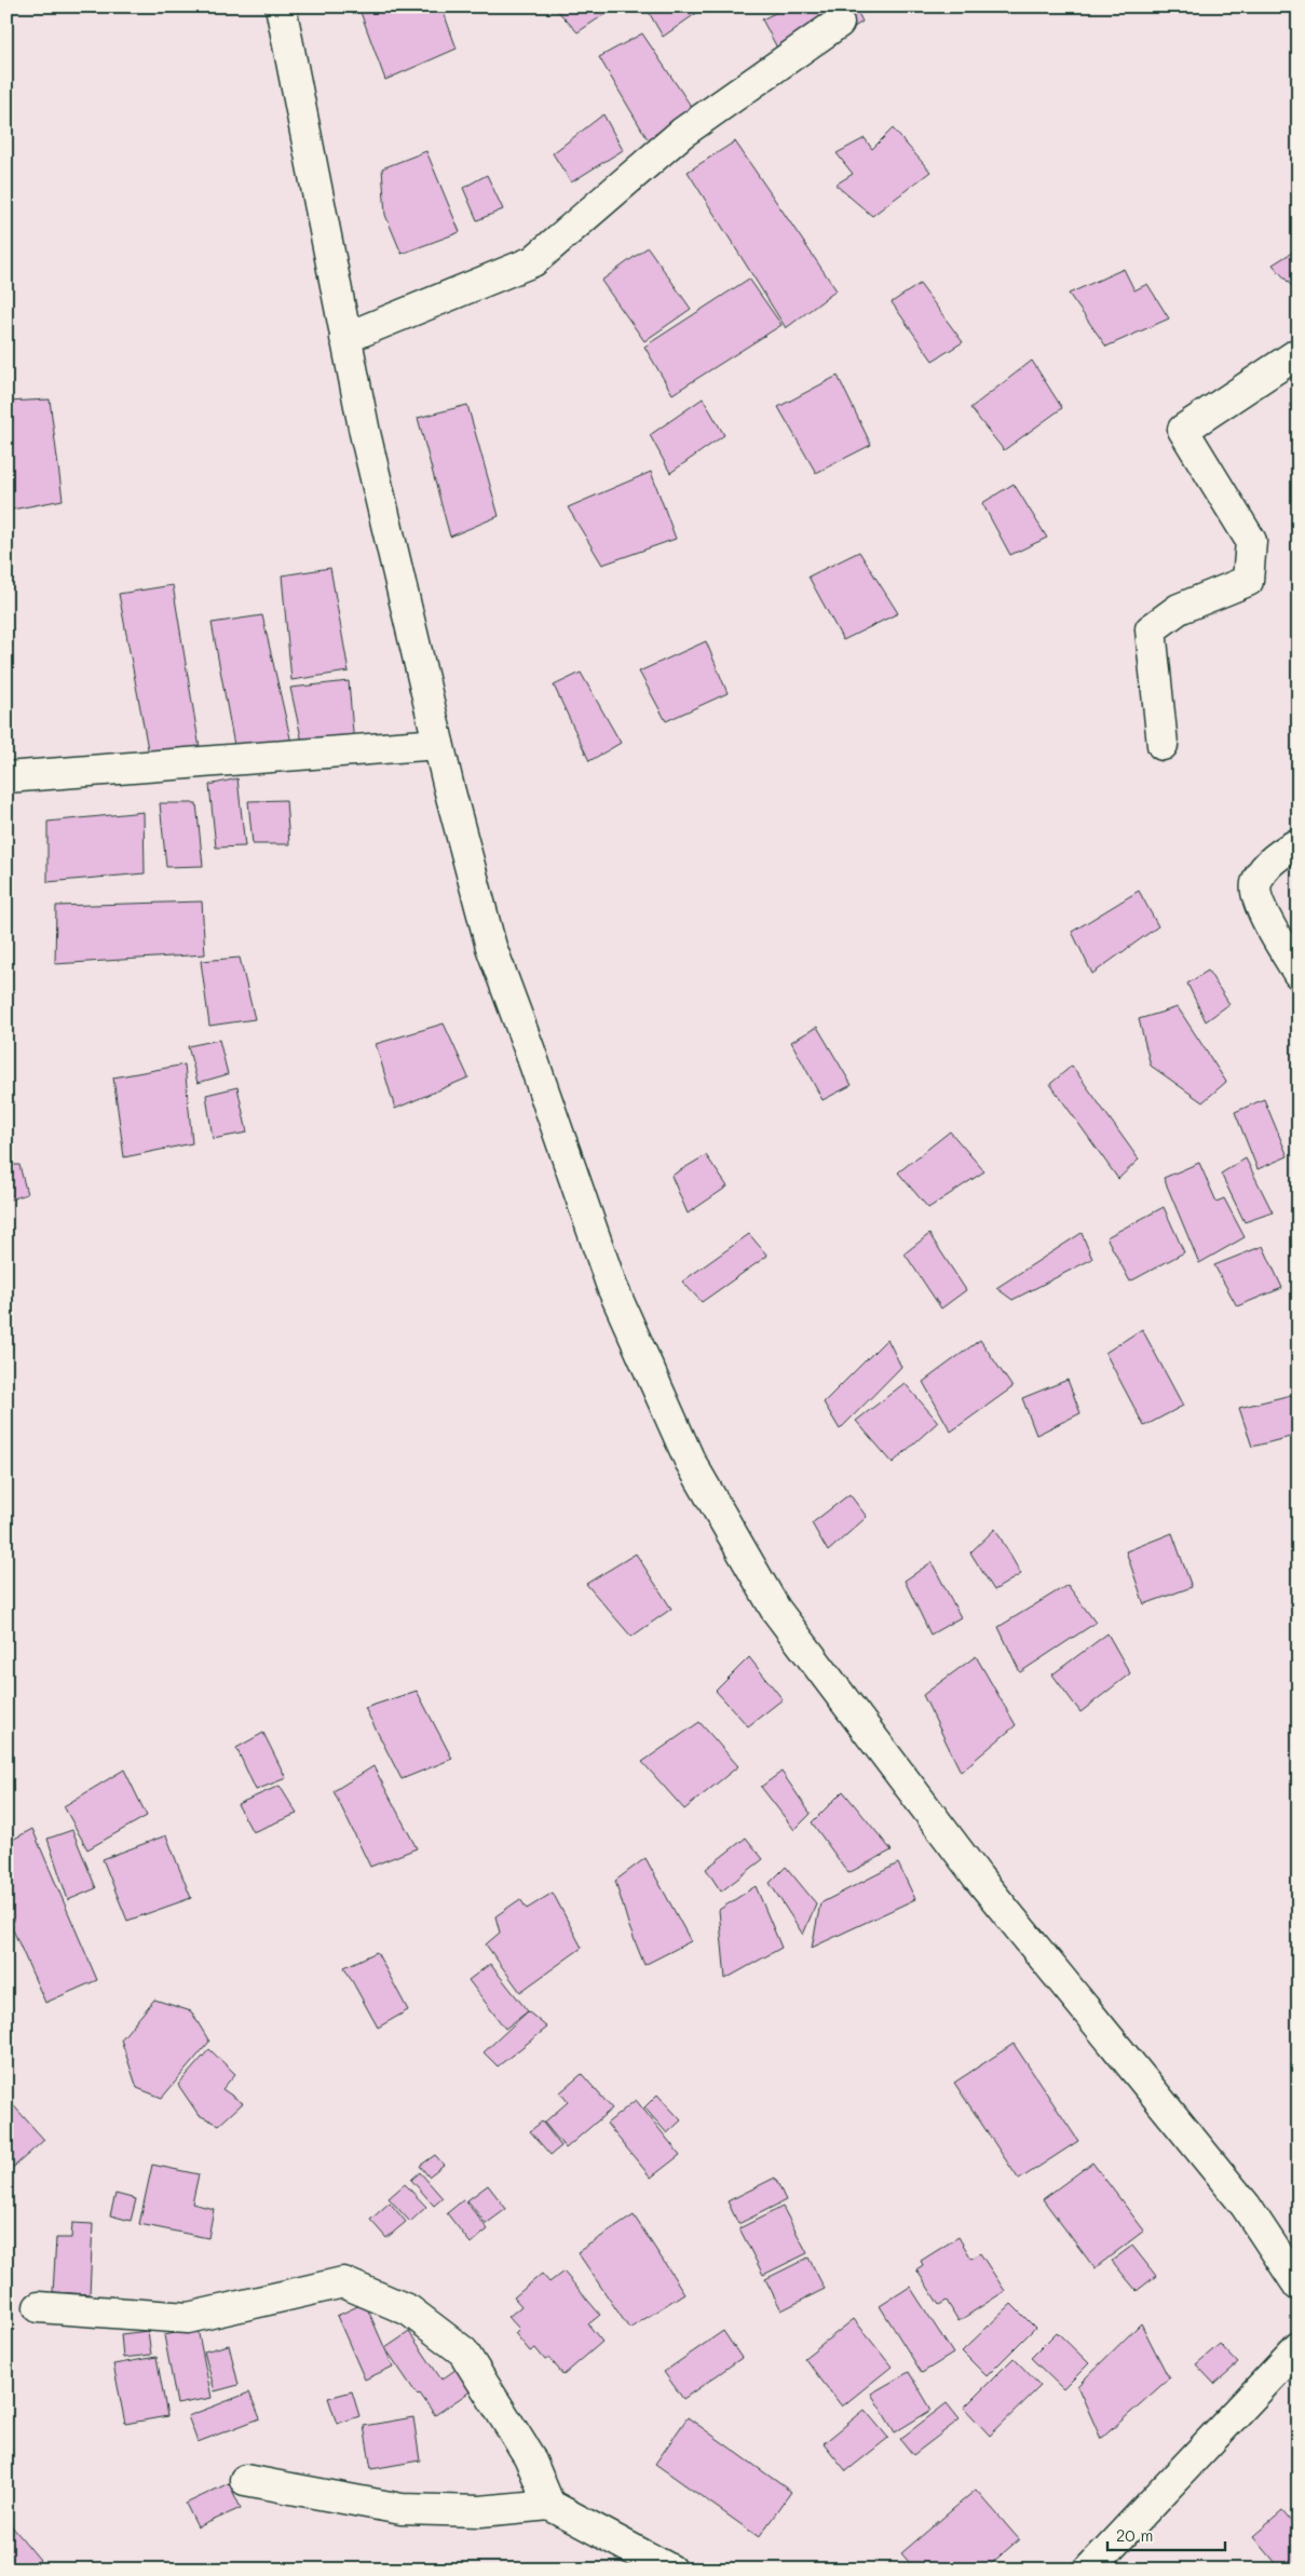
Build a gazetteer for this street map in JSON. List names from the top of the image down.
{
  "scale_bar": "20 m"
}
